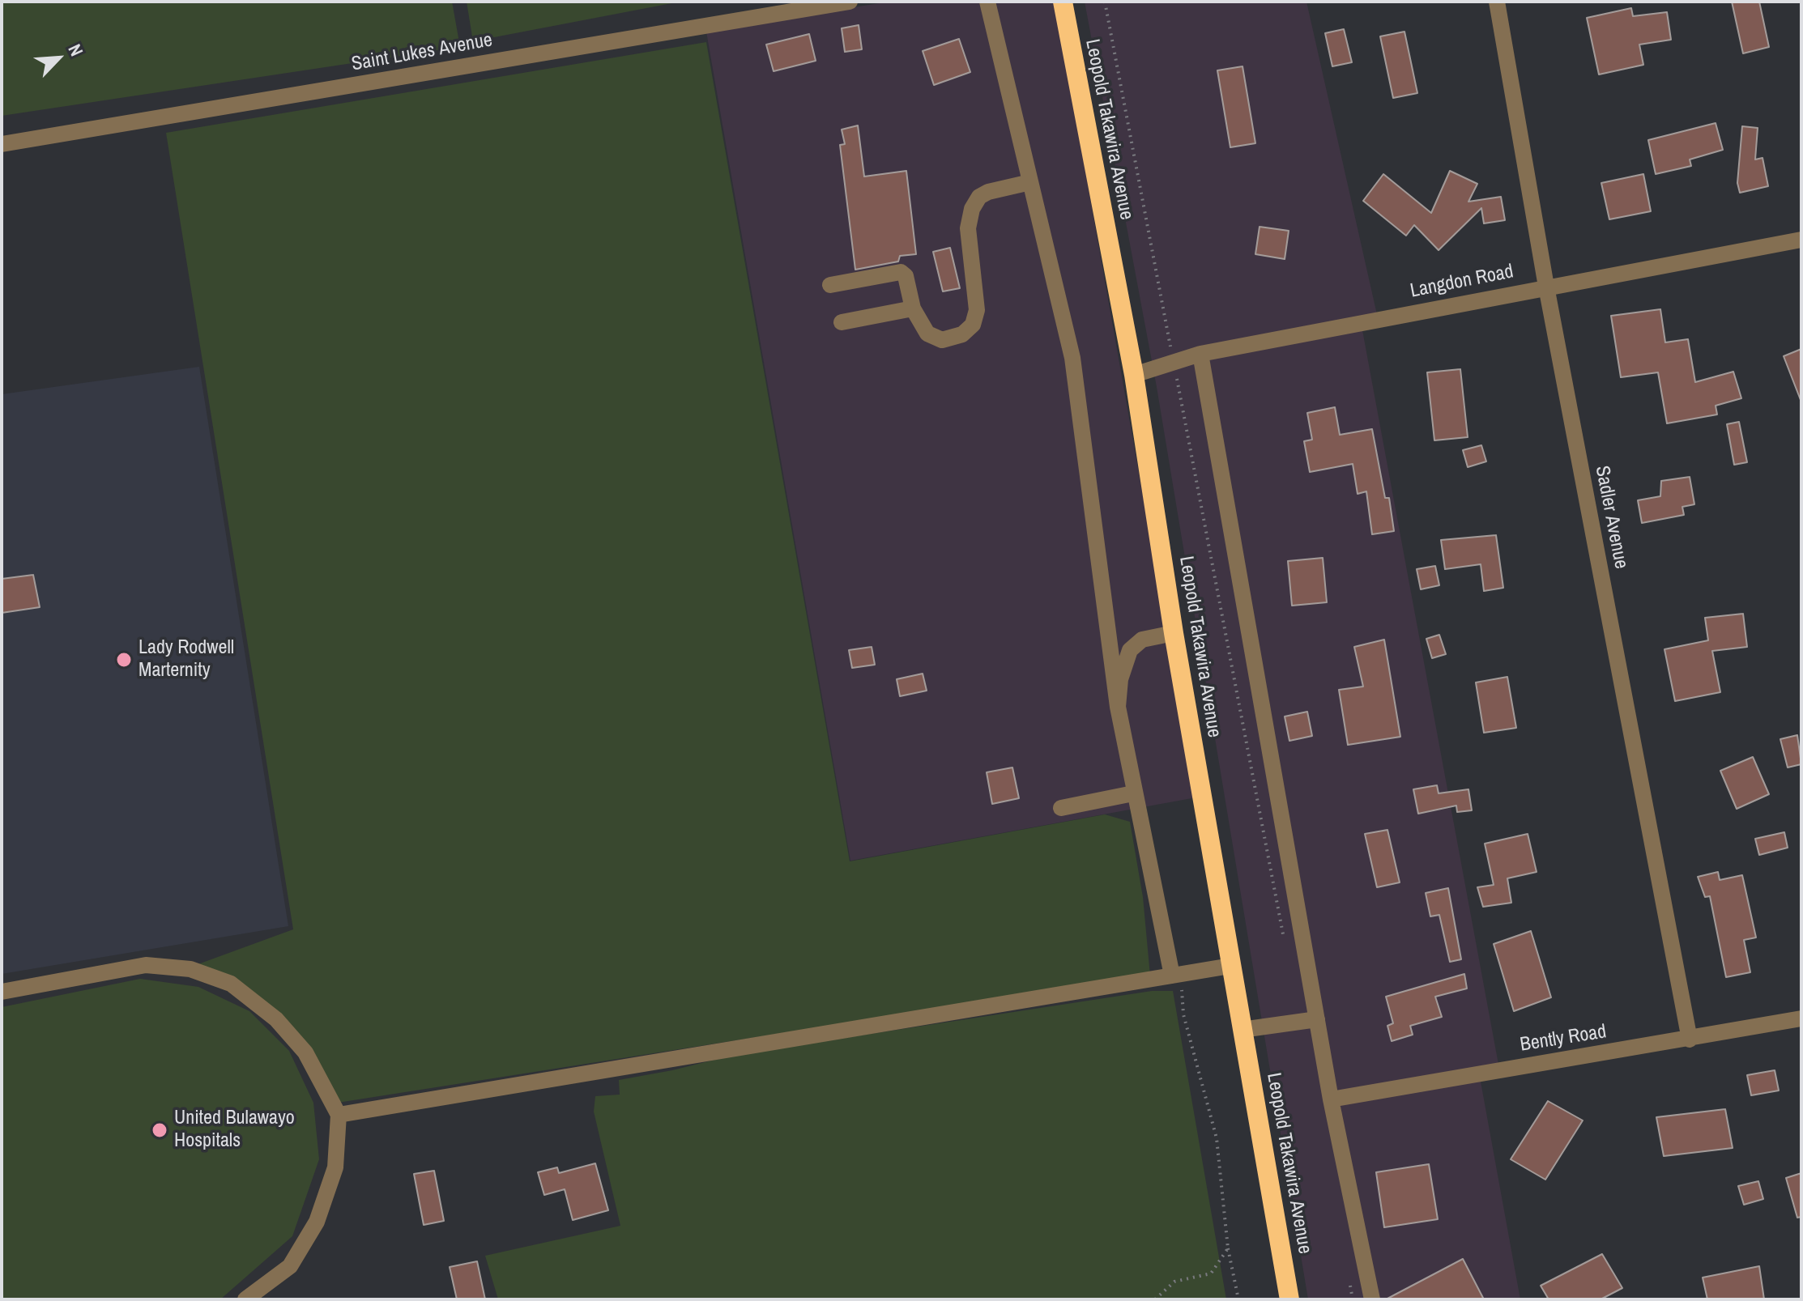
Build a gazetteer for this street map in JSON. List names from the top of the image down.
{
  "streets": {
    "highway": ["Leopold Takawira Avenue"],
    "street": [
      "Saint Lukes Avenue",
      "Langdon Road",
      "Sadler Avenue",
      "Bently Road"
    ]
  },
  "crossings": [
    ["Leopold Takawira Avenue", "Langdon Road"],
    ["Langdon Road", "Sadler Avenue"],
    ["Sadler Avenue", "Bently Road"]
  ],
  "places": ["Lady Rodwell Marternity", "United Bulawayo Hospitals"],
  "north": "top right"
}
